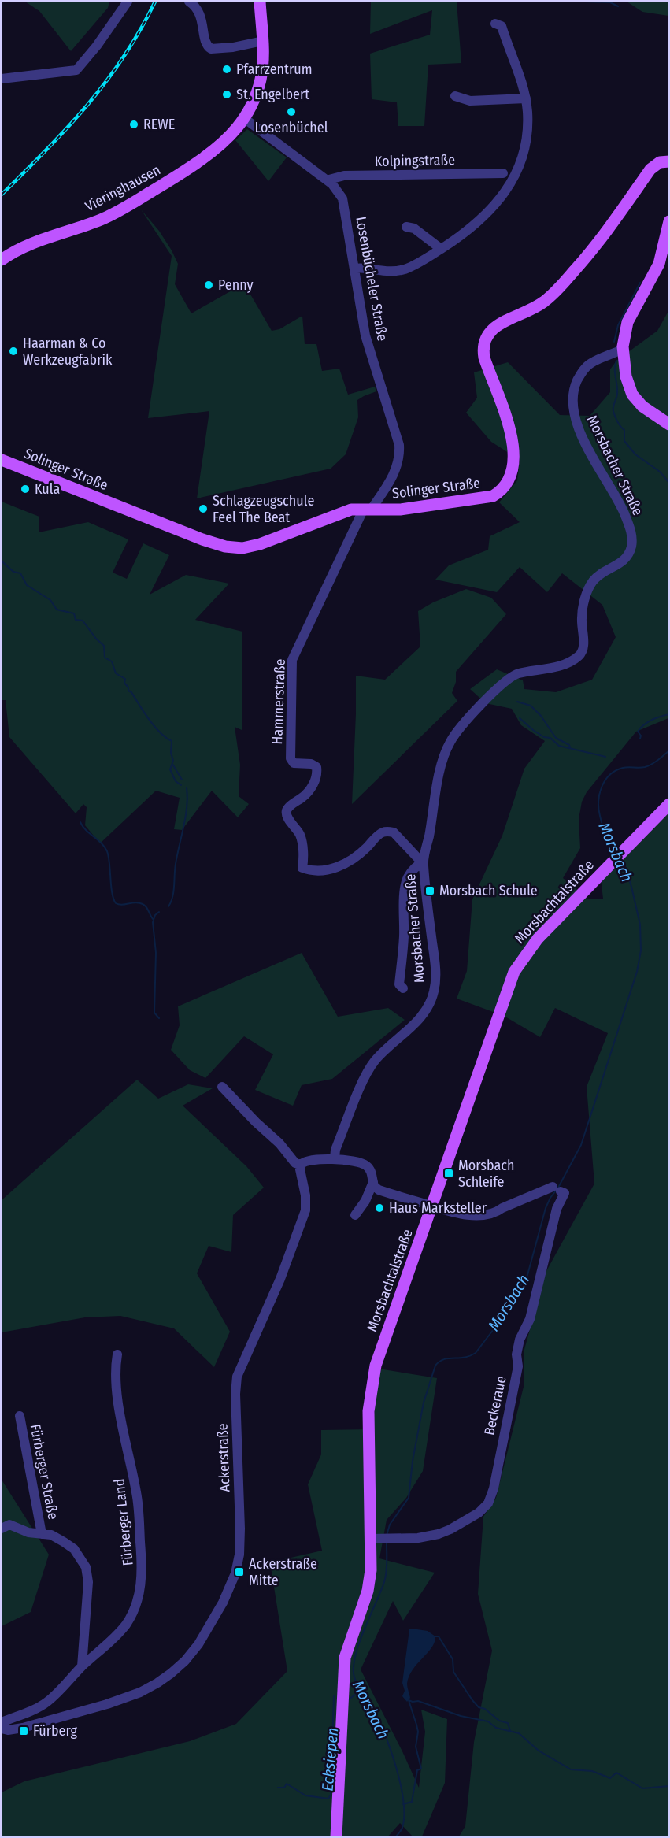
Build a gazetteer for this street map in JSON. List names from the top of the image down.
{
  "streets": {
    "main road": ["Vieringhausen", "Solinger Straße", "Morsbachtalstraße"],
    "street": [
      "Kolpingstraße",
      "Losenbücheler Straße",
      "Morsbacher Straße",
      "Hammerstraße",
      "Beckeraue",
      "Ackerstraße",
      "Fürberger Straße",
      "Fürberger Land"
    ]
  },
  "crossings": [
    ["Kolpingstraße", "Losenbücheler Straße"],
    ["Vieringhausen", "Losenbücheler Straße"],
    ["Losenbücheler Straße", "Solinger Straße"],
    ["Losenbücheler Straße", "Hammerstraße"],
    ["Morsbacher Straße", "Hammerstraße"],
    ["Solinger Straße", "Hammerstraße"],
    ["Morsbachtalstraße", "Beckeraue"],
    ["Fürberger Straße", "Fürberger Land"]
  ],
  "water": ["Morsbach", "Ecksiepen"],
  "places": {
    "other": [
      "Pfarrzentrum",
      "St. Engelbert",
      "Losenbüchel",
      "REWE",
      "Penny",
      "Haarman & Co Werkzeugfabrik",
      "Kula",
      "Schlagzeugschule Feel The Beat",
      "Haus Marksteller"
    ],
    "transit": [
      "Morsbach Schule",
      "Morsbach Schleife",
      "Ackerstraße Mitte",
      "Fürberg"
    ]
  }
}
